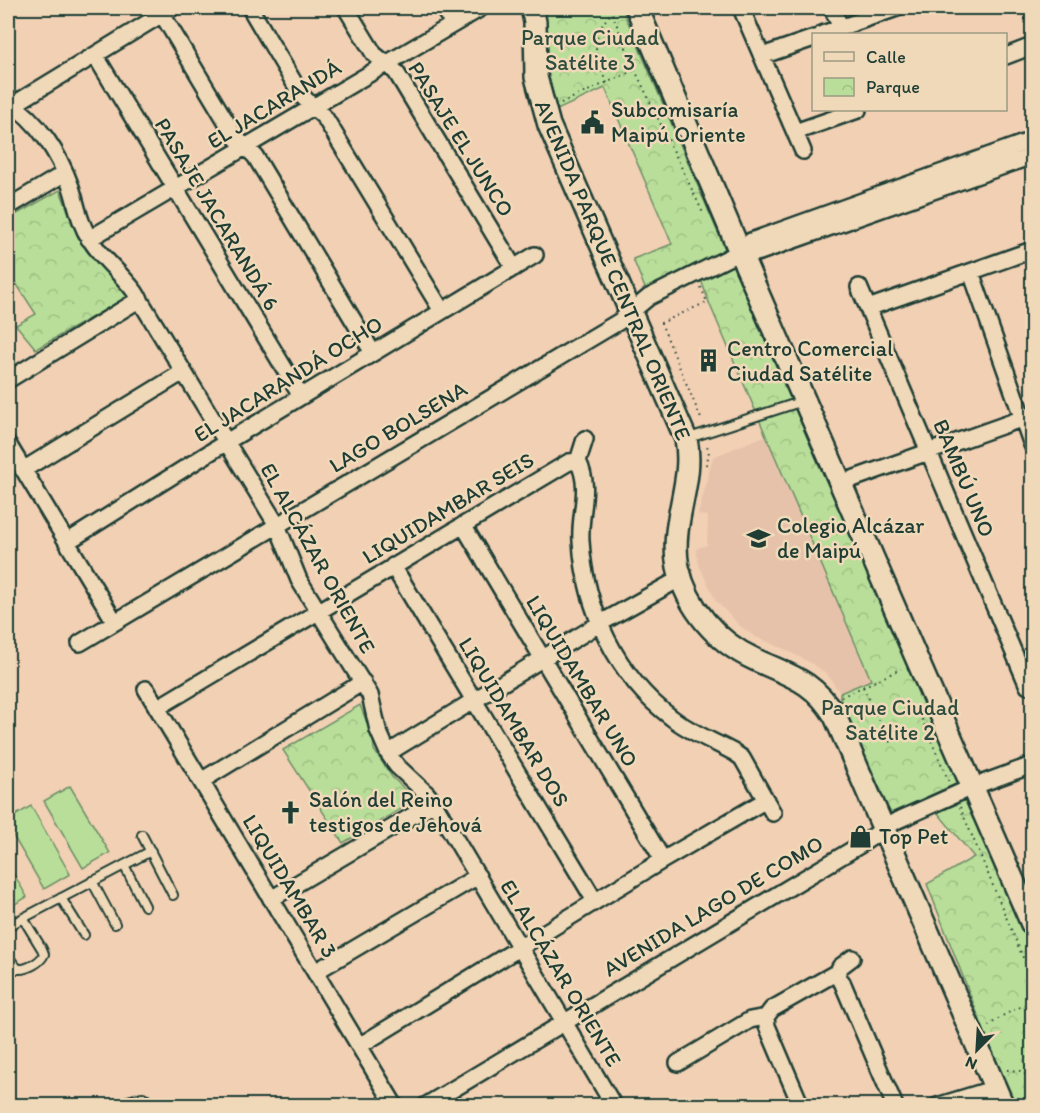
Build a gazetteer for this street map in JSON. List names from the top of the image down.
{
  "streets": {
    "street": [
      "EL JACARANDÁ",
      "PASAJE EL JUNCO",
      "PASAJE JACARANDÁ 6",
      "AVENIDA PARQUE CENTRAL ORIENTE",
      "EL JACARANDÁ OCHO",
      "LAGO BOLSENA",
      "BAMBÚ UNO",
      "LIQUIDAMBAR SEIS",
      "EL ALCÁZAR ORIENTE",
      "LIQUIDAMBAR UNO",
      "LIQUIDAMBAR DOS",
      "LIQUIDAMBAR 3",
      "AVENIDA LAGO DE COMO"
    ]
  },
  "crossings": [
    ["EL JACARANDÁ", "PASAJE EL JUNCO"],
    ["EL JACARANDÁ", "PASAJE JACARANDÁ 6"],
    ["EL JACARANDÁ", "EL ALCÁZAR ORIENTE"],
    ["PASAJE EL JUNCO", "EL JACARANDÁ OCHO"],
    ["PASAJE JACARANDÁ 6", "EL JACARANDÁ OCHO"],
    ["AVENIDA PARQUE CENTRAL ORIENTE", "LAGO BOLSENA"],
    ["AVENIDA PARQUE CENTRAL ORIENTE", "AVENIDA LAGO DE COMO"],
    ["EL JACARANDÁ OCHO", "EL ALCÁZAR ORIENTE"],
    ["LAGO BOLSENA", "EL ALCÁZAR ORIENTE"],
    ["LIQUIDAMBAR SEIS", "EL ALCÁZAR ORIENTE"],
    ["LIQUIDAMBAR SEIS", "LIQUIDAMBAR UNO"],
    ["LIQUIDAMBAR SEIS", "LIQUIDAMBAR DOS"],
    ["LIQUIDAMBAR SEIS", "LIQUIDAMBAR 3"],
    ["EL ALCÁZAR ORIENTE", "AVENIDA LAGO DE COMO"]
  ],
  "parks": ["Parque Ciudad Satélite 3", "Parque Ciudad Satélite 2"],
  "places": {
    "public building": ["Subcomisaría Maipú Oriente"],
    "building": ["Centro Comercial Ciudad Satélite"],
    "school or university": ["Colegio Alcázar de Maipú"],
    "church": ["Salón del Reino testigos de Jehová"],
    "shop": ["Top Pet"]
  },
  "legend": ["Calle", "Parque"],
  "north": "bottom left"
}
